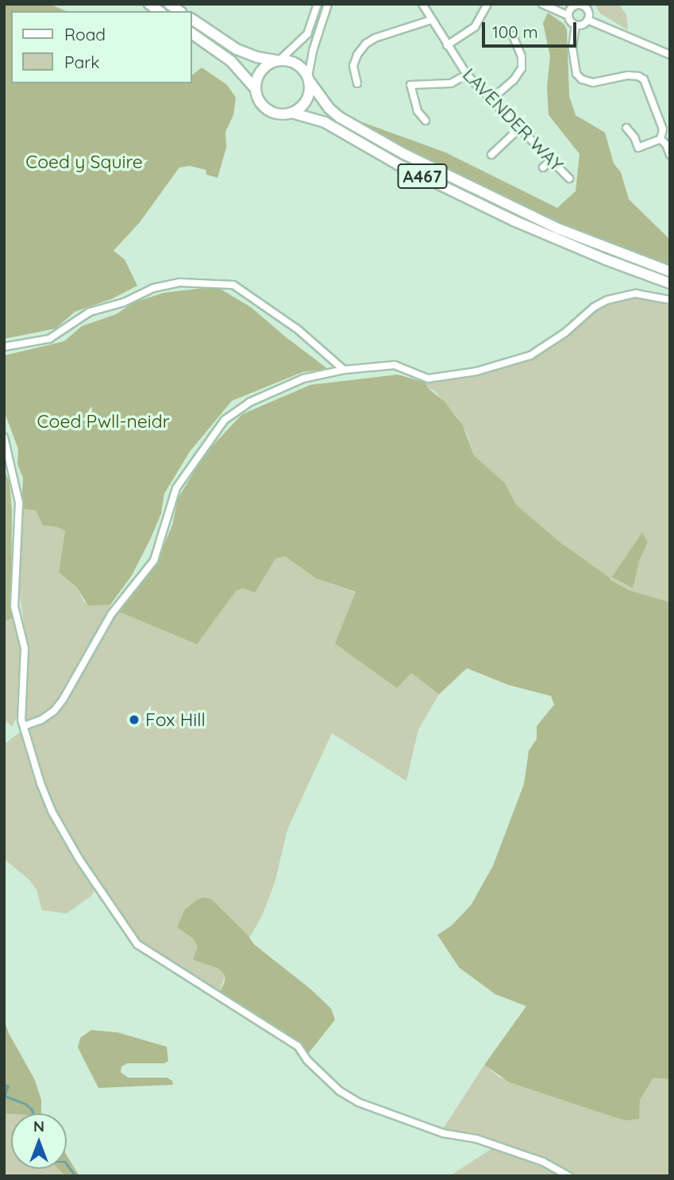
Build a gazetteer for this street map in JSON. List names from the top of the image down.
{
  "streets": {
    "main road": ["A467"],
    "street": ["LAVENDER WAY"]
  },
  "parks": ["Coed y Squire", "Coed Pwll-neidr"],
  "places": ["Fox Hill"],
  "legend": ["Road", "Park"],
  "scale_bar": "100 m",
  "north": "top"
}
